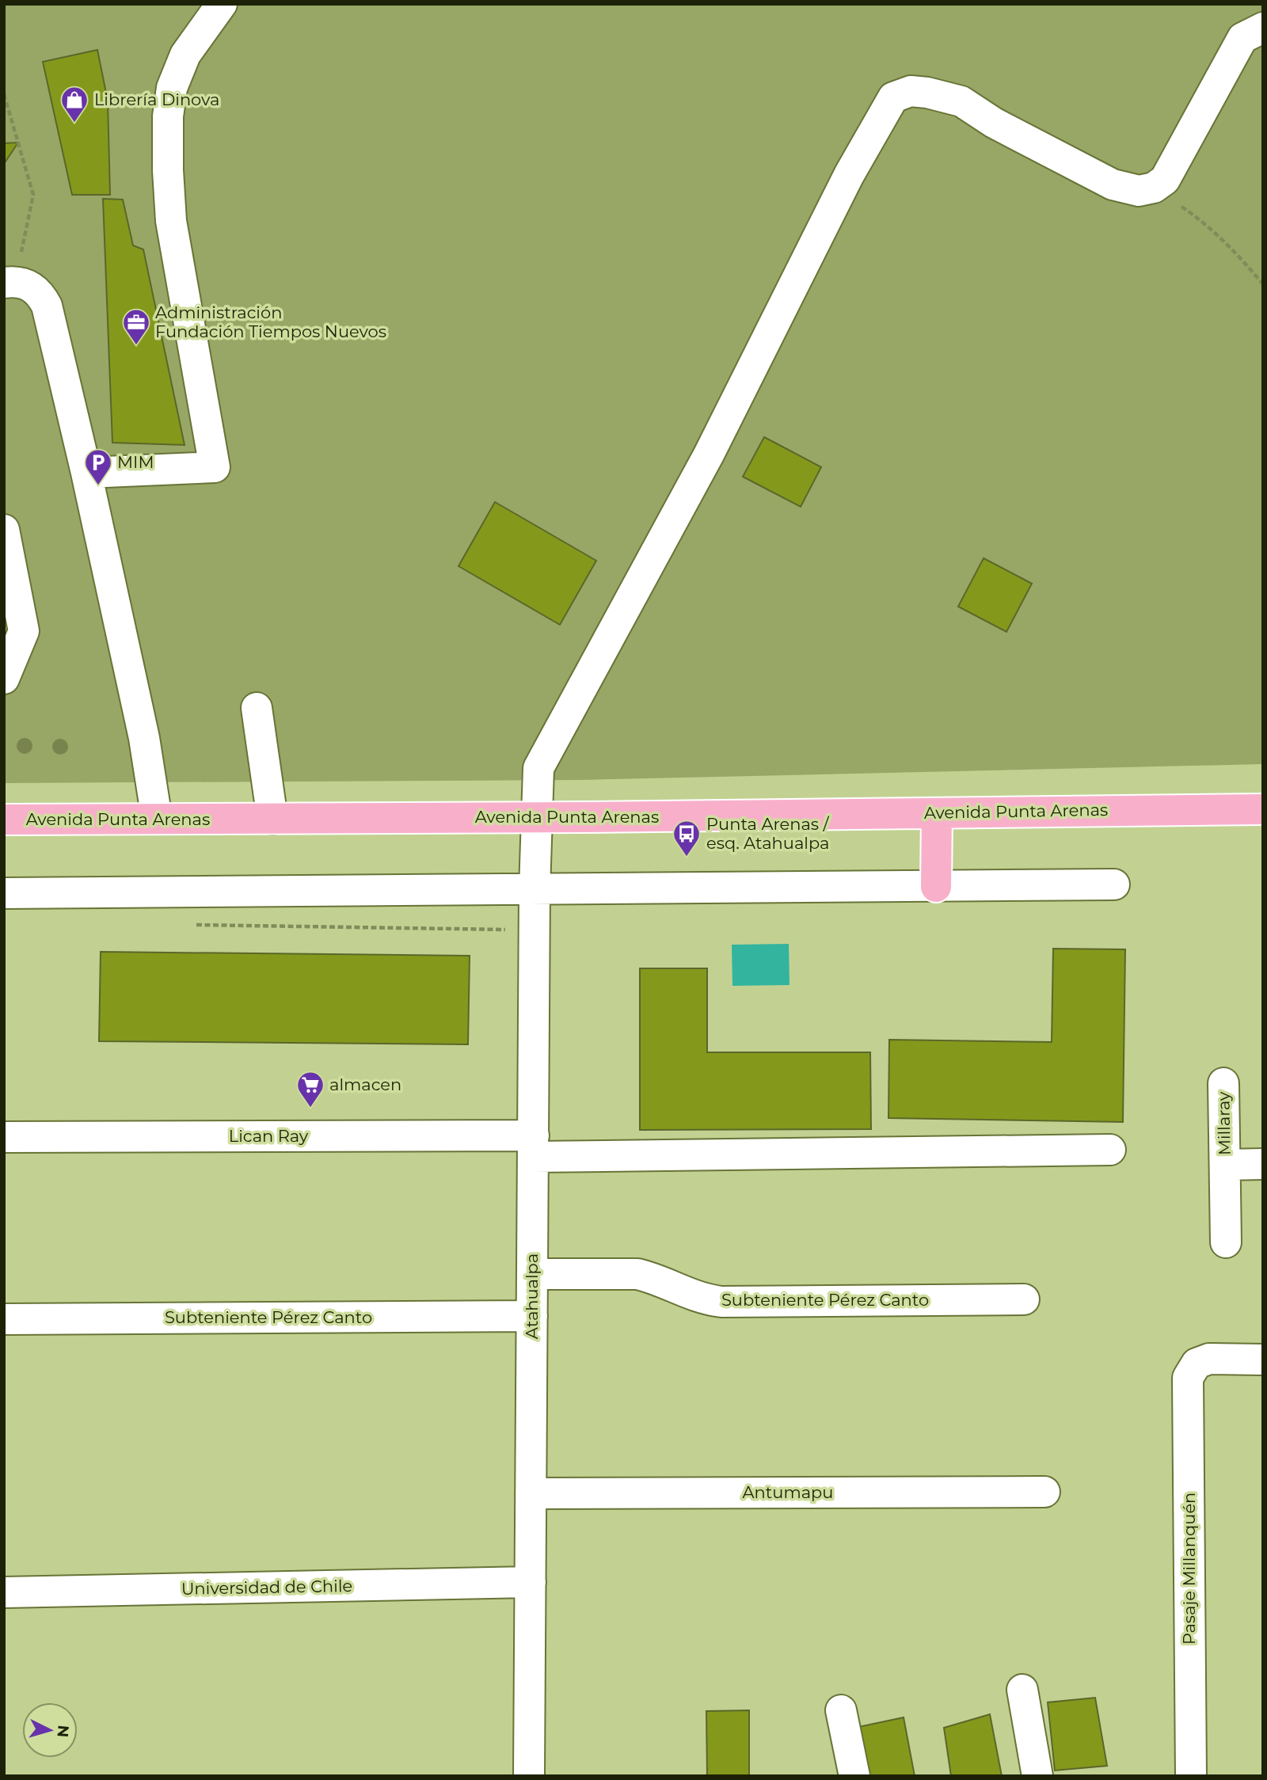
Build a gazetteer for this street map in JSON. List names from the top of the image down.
{
  "streets": {
    "main road": ["Avenida Punta Arenas"],
    "street": [
      "Millaray",
      "Lican Ray",
      "Atahualpa",
      "Subteniente Pérez Canto",
      "Antumapu",
      "Pasaje Millanquén",
      "Universidad de Chile"
    ]
  },
  "crossings": [
    ["Avenida Punta Arenas", "Atahualpa"],
    ["Lican Ray", "Atahualpa"],
    ["Atahualpa", "Subteniente Pérez Canto"],
    ["Atahualpa", "Antumapu"],
    ["Atahualpa", "Universidad de Chile"]
  ],
  "places": {
    "shop": ["Librería Dinova"],
    "office": ["Administración Fundación Tiempos Nuevos"],
    "parking": ["MIM"],
    "bus stop": ["Punta Arenas / esq. Atahualpa"],
    "supermarket": ["almacen"]
  },
  "north": "right"
}
